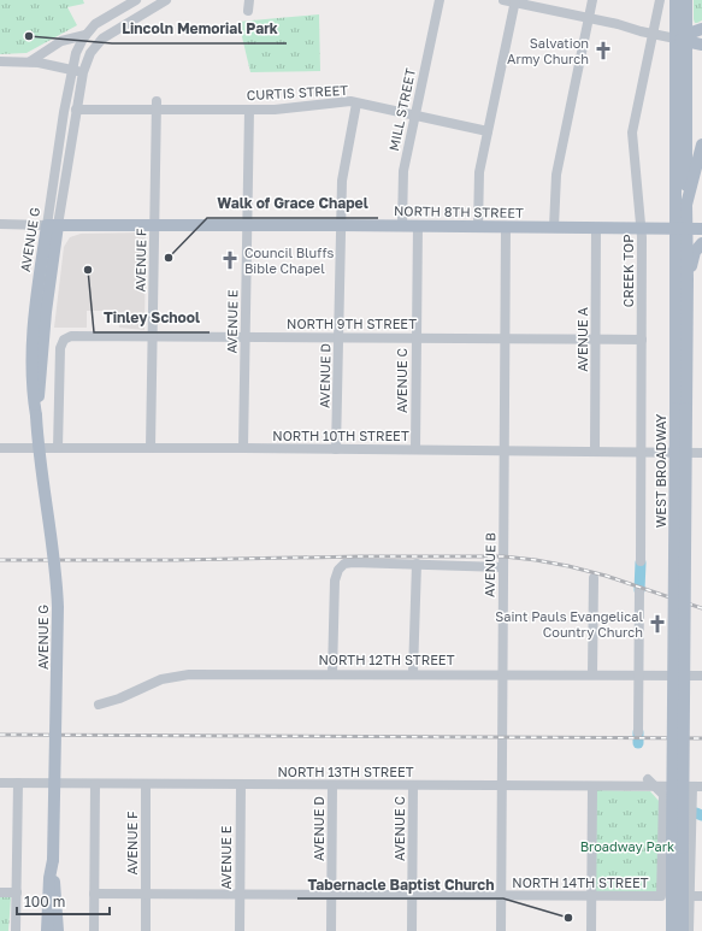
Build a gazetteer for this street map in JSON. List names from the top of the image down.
{
  "streets": {
    "main road": ["NORTH 8TH STREET", "AVENUE G", "WEST BROADWAY"],
    "street": [
      "CURTIS STREET",
      "MILL STREET",
      "AVENUE F",
      "CREEK TOP",
      "AVENUE E",
      "NORTH 9TH STREET",
      "AVENUE A",
      "AVENUE D",
      "AVENUE C",
      "NORTH 10TH STREET",
      "AVENUE B",
      "NORTH 12TH STREET",
      "NORTH 13TH STREET",
      "NORTH 14TH STREET"
    ]
  },
  "crossings": [
    ["CURTIS STREET", "MILL STREET"],
    ["CURTIS STREET", "AVENUE G"],
    ["CURTIS STREET", "AVENUE F"],
    ["CURTIS STREET", "AVENUE E"],
    ["CURTIS STREET", "AVENUE D"],
    ["MILL STREET", "NORTH 8TH STREET"],
    ["NORTH 8TH STREET", "AVENUE G"],
    ["NORTH 8TH STREET", "AVENUE F"],
    ["NORTH 8TH STREET", "CREEK TOP"],
    ["NORTH 8TH STREET", "AVENUE E"],
    ["NORTH 8TH STREET", "AVENUE A"],
    ["NORTH 8TH STREET", "AVENUE D"],
    ["NORTH 8TH STREET", "AVENUE C"],
    ["NORTH 8TH STREET", "WEST BROADWAY"],
    ["NORTH 8TH STREET", "AVENUE B"],
    ["AVENUE F", "NORTH 9TH STREET"],
    ["AVENUE F", "NORTH 10TH STREET"],
    ["AVENUE F", "NORTH 13TH STREET"],
    ["AVENUE F", "NORTH 14TH STREET"],
    ["CREEK TOP", "NORTH 9TH STREET"],
    ["CREEK TOP", "NORTH 10TH STREET"],
    ["AVENUE E", "NORTH 9TH STREET"],
    ["AVENUE E", "NORTH 10TH STREET"],
    ["AVENUE E", "NORTH 13TH STREET"],
    ["AVENUE E", "NORTH 14TH STREET"],
    ["NORTH 9TH STREET", "AVENUE A"],
    ["NORTH 9TH STREET", "AVENUE D"],
    ["NORTH 9TH STREET", "AVENUE C"],
    ["NORTH 9TH STREET", "NORTH 10TH STREET"],
    ["NORTH 9TH STREET", "AVENUE B"],
    ["AVENUE A", "NORTH 10TH STREET"],
    ["AVENUE D", "NORTH 10TH STREET"],
    ["AVENUE D", "NORTH 13TH STREET"],
    ["AVENUE D", "NORTH 14TH STREET"],
    ["AVENUE C", "NORTH 10TH STREET"],
    ["AVENUE C", "NORTH 13TH STREET"],
    ["AVENUE C", "NORTH 14TH STREET"],
    ["NORTH 10TH STREET", "AVENUE B"],
    ["AVENUE B", "NORTH 12TH STREET"],
    ["AVENUE B", "NORTH 13TH STREET"],
    ["AVENUE B", "NORTH 14TH STREET"],
    ["NORTH 13TH STREET", "NORTH 14TH STREET"]
  ],
  "parks": ["Broadway Park"],
  "places": {
    "other": [
      "Lincoln Memorial Park",
      "Walk of Grace Chapel",
      "Tinley School",
      "Tabernacle Baptist Church"
    ],
    "church": ["Salvation Army Church", "Council Bluffs Bible Chapel", "Saint Pauls Evangelical Country Church"]
  },
  "scale_bar": "100 m"
}
